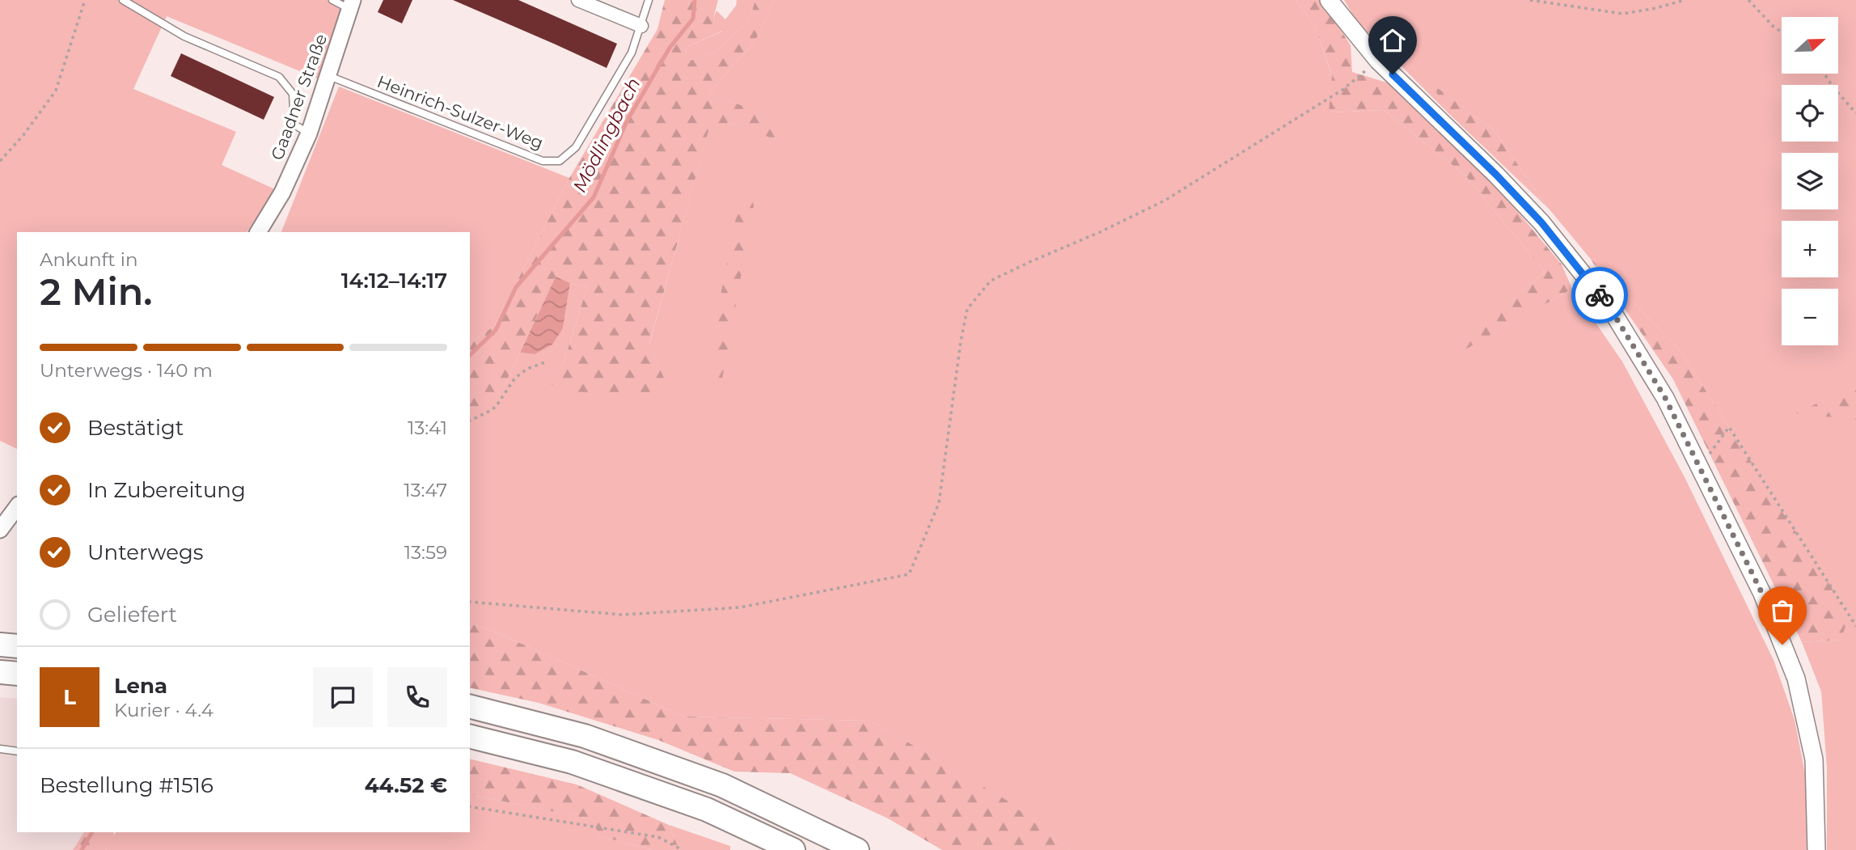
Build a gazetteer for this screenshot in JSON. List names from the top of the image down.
{
  "streets": {
    "street": ["Gaadner Straße"],
    "lane": ["Heinrich-Sulzer-Weg"]
  },
  "crossings": [
    ["Gaadner Straße", "Heinrich-Sulzer-Weg"]
  ],
  "water": ["Mödlingbach"],
  "north": "right",
  "page": {
    "map_buttons": ["+", "−"],
    "heading": ["2 Min.", "Ankunft in", "14:12–14:17"],
    "panel": [
      "Lena",
      "Kurier · 4.4",
      "Bestellung #1516",
      "44.52 €"
    ],
    "bar": "Unterwegs · 140 m",
    "list": [
      ["Bestätigt", "13:41"],
      ["In Zubereitung", "13:47"],
      ["Unterwegs", "13:59"],
      "Geliefert"
    ],
    "round": "L"
  }
}
